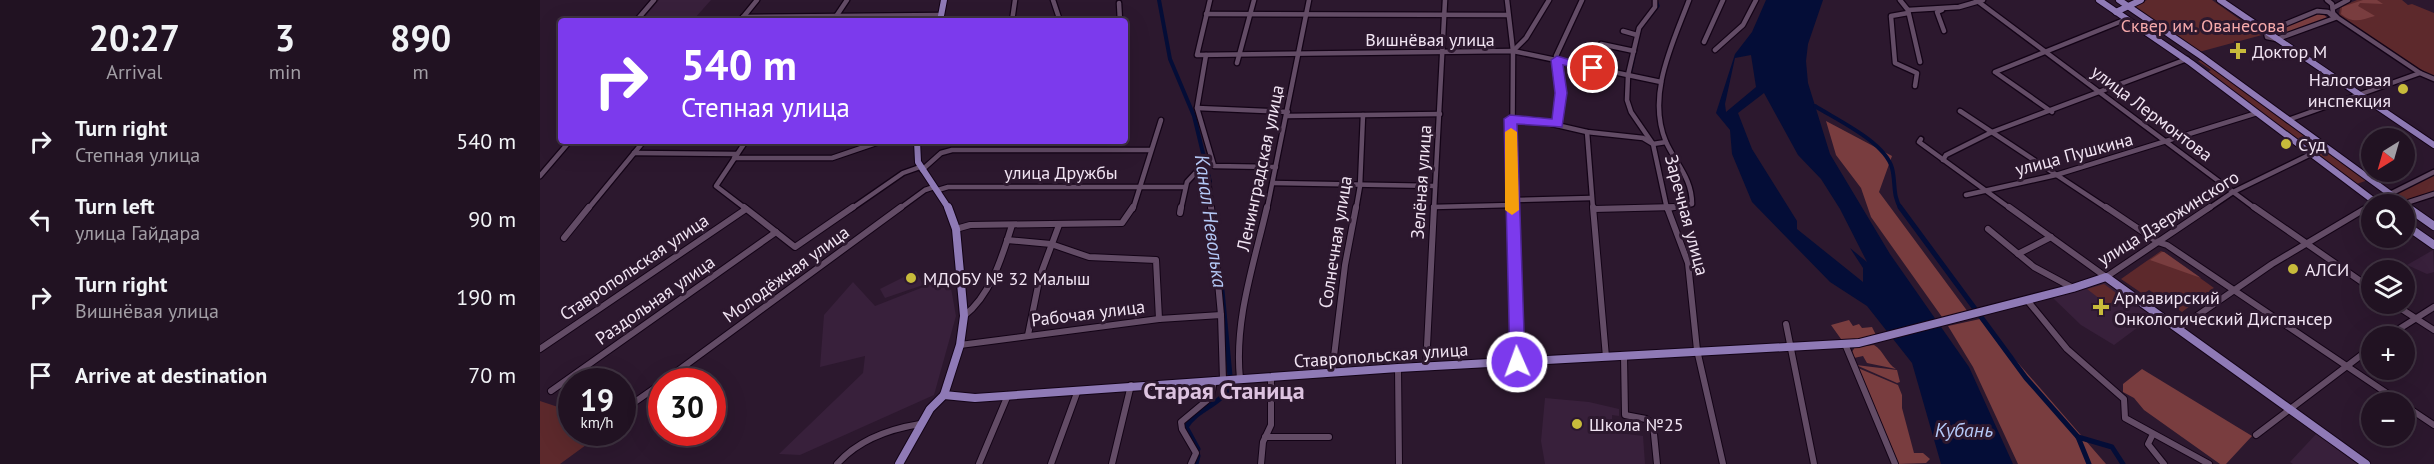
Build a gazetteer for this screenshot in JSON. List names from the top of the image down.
{
  "streets": {
    "main road": ["улица Дзержинского", "Ставропольская улица"],
    "street": [
      "Вишнёвая улица",
      "улица Лермонтова",
      "улица Пушкина",
      "Ленинградская улица",
      "улица Дружбы",
      "Зелёная улица",
      "Заречная улица",
      "Солнечная улица",
      "Молодёжная улица",
      "Раздольная улица",
      "Рабочая улица"
    ]
  },
  "crossings": [
    ["Вишнёвая улица", "Ленинградская улица"],
    ["Вишнёвая улица", "Зелёная улица"],
    ["Вишнёвая улица", "Заречная улица"],
    ["улица Лермонтова", "улица Пушкина"],
    ["улица Лермонтова", "улица Дзержинского"],
    ["Ленинградская улица", "Ставропольская улица"],
    ["улица Дружбы", "Молодёжная улица"],
    ["Зелёная улица", "Ставропольская улица"],
    ["Заречная улица", "Ставропольская улица"],
    ["улица Дзержинского", "Ставропольская улица"],
    ["Солнечная улица", "Ставропольская улица"]
  ],
  "districts": ["Старая Станица"],
  "water": ["Канал Неволька", "Кубань"],
  "parks": ["Сквер им. Ованесова"],
  "places": {
    "health": ["Доктор М", "Армавирский Онкологический Диспансер"],
    "other": [
      "Налоговая инспекция",
      "Суд",
      "АЛСИ",
      "МДОБУ № 32 Малыш",
      "Школа №25"
    ]
  },
  "north": "bottom left",
  "page": {
    "eta": [
      "20:27",
      "Arrival",
      "3",
      "min",
      "890",
      "m"
    ],
    "turn": ["540 m", "Степная улица"],
    "list": [
      {
        "name": "Turn right",
        "note": "Степная улица",
        "value": "540 m"
      },
      {
        "name": "Turn left",
        "note": "улица Гайдара",
        "value": "90 m"
      },
      {
        "name": "Turn right",
        "note": "Вишнёвая улица",
        "value": "190 m"
      },
      {
        "name": "Arrive at destination",
        "value": "70 m"
      }
    ],
    "map_buttons": ["+", "−"],
    "speed": "19 km/h",
    "limit": "30"
  }
}
